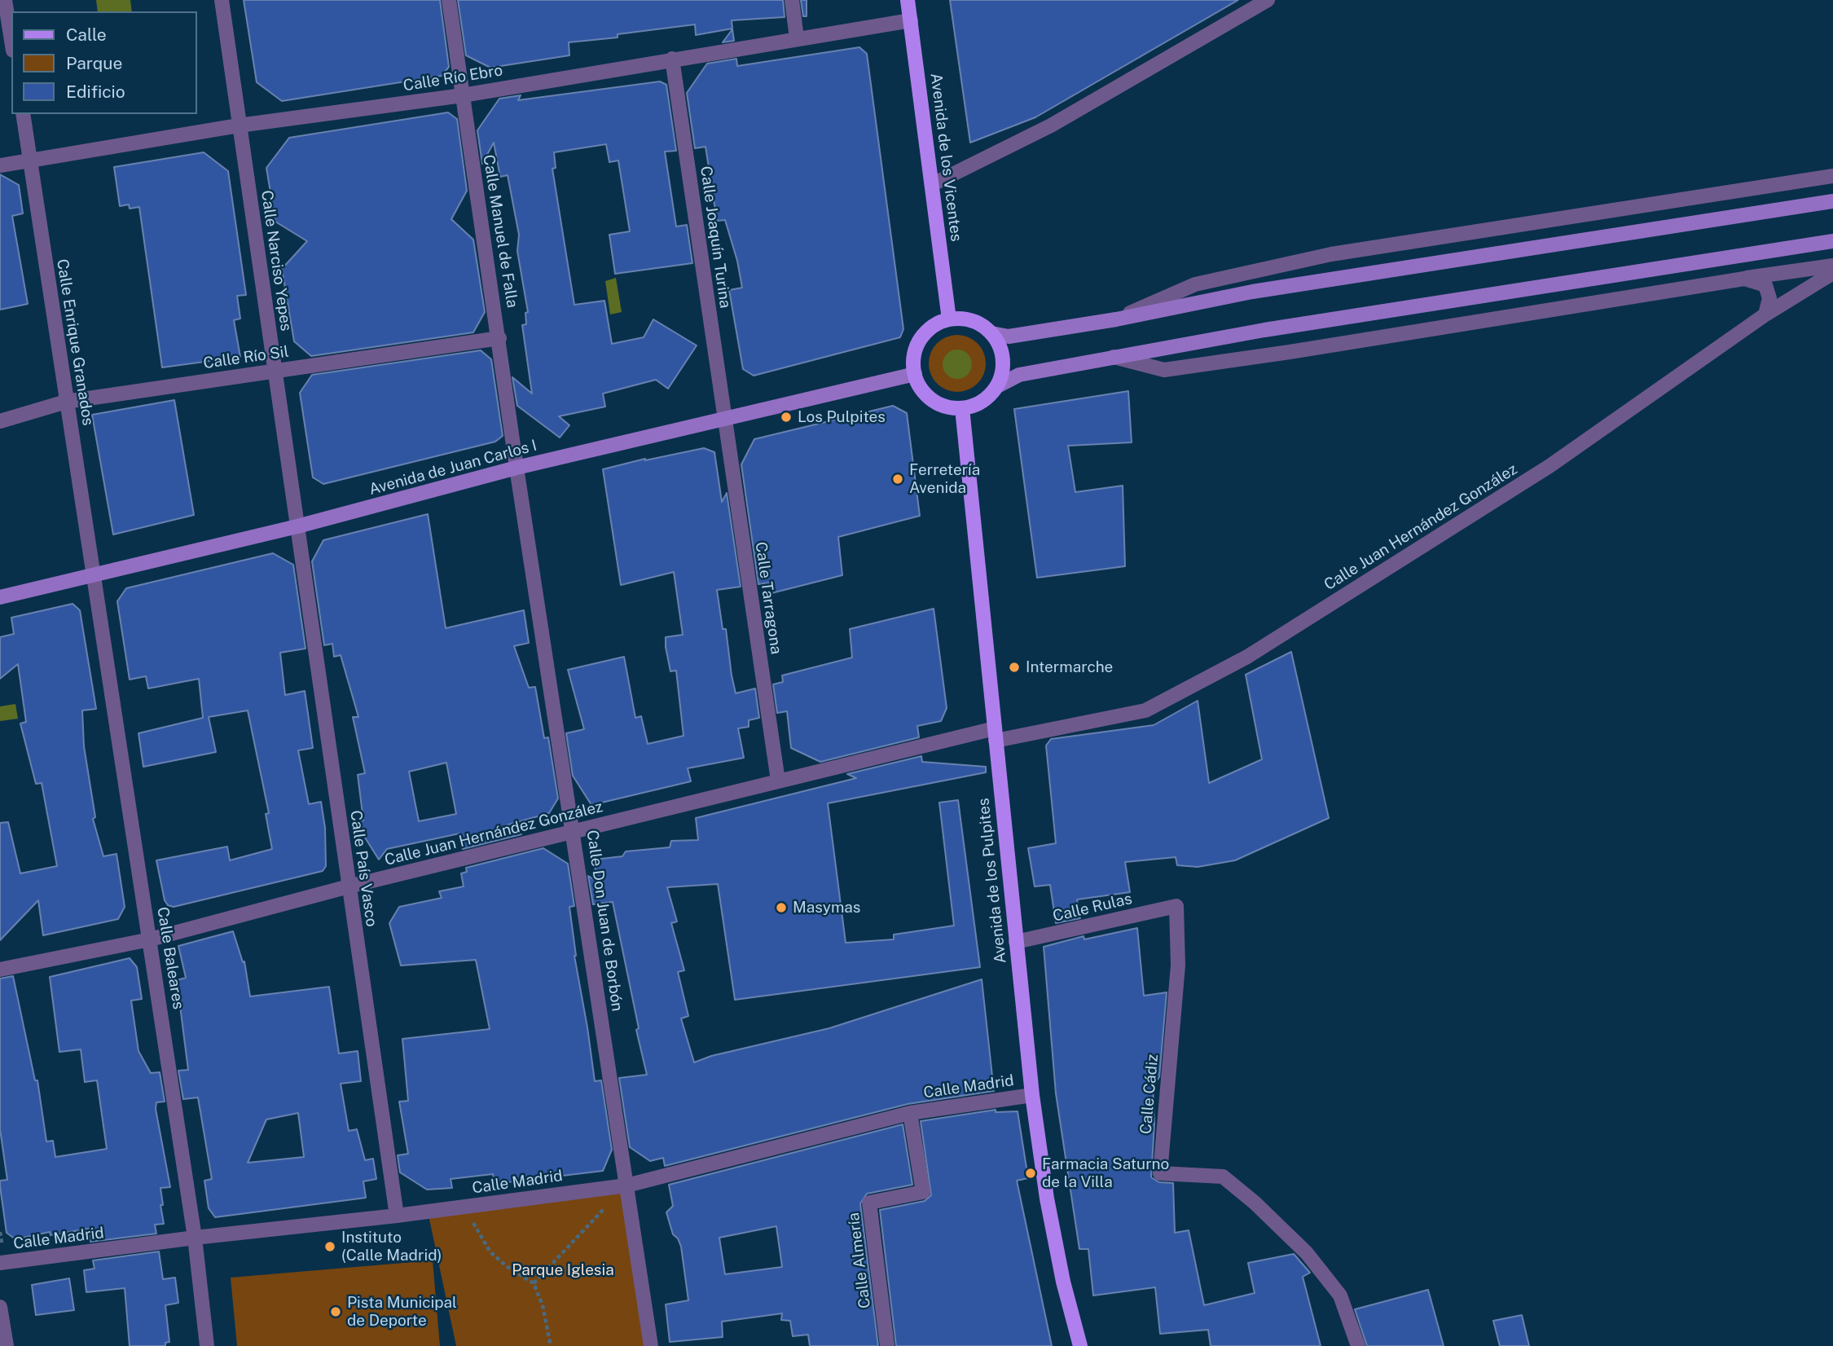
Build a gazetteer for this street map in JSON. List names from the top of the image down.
{
  "streets": {
    "main road": ["Avenida de los Vicentes", "Avenida de Juan Carlos I", "Avenida de los Pulpites"],
    "street": [
      "Calle Río Ebro",
      "Calle Manuel de Falla",
      "Calle Joaquín Turina",
      "Calle Narciso Yepes",
      "Calle Enrique Granados",
      "Calle Río Sil",
      "Calle Juan Hernández González",
      "Calle Tarragona",
      "Calle País Vasco",
      "Calle Rulas",
      "Calle Don Juan de Borbón",
      "Calle Baleares",
      "Calle Madrid",
      "Calle Cádiz",
      "Calle Almería"
    ]
  },
  "crossings": [
    ["Calle Río Ebro", "Avenida de los Vicentes"],
    ["Calle Río Ebro", "Calle Manuel de Falla"],
    ["Calle Río Ebro", "Calle Joaquín Turina"],
    ["Calle Río Ebro", "Calle Narciso Yepes"],
    ["Calle Río Ebro", "Calle Enrique Granados"],
    ["Avenida de los Vicentes", "Avenida de Juan Carlos I"],
    ["Avenida de los Vicentes", "Avenida de los Pulpites"],
    ["Calle Manuel de Falla", "Calle Río Sil"],
    ["Calle Manuel de Falla", "Avenida de Juan Carlos I"],
    ["Calle Manuel de Falla", "Calle Don Juan de Borbón"],
    ["Calle Joaquín Turina", "Avenida de Juan Carlos I"],
    ["Calle Joaquín Turina", "Calle Tarragona"],
    ["Calle Narciso Yepes", "Calle Río Sil"],
    ["Calle Narciso Yepes", "Avenida de Juan Carlos I"],
    ["Calle Narciso Yepes", "Calle País Vasco"],
    ["Calle Enrique Granados", "Calle Río Sil"],
    ["Calle Enrique Granados", "Avenida de Juan Carlos I"],
    ["Calle Enrique Granados", "Calle Baleares"],
    ["Avenida de Juan Carlos I", "Calle Tarragona"],
    ["Avenida de Juan Carlos I", "Calle País Vasco"],
    ["Avenida de Juan Carlos I", "Avenida de los Pulpites"],
    ["Avenida de Juan Carlos I", "Calle Don Juan de Borbón"],
    ["Avenida de Juan Carlos I", "Calle Baleares"],
    ["Calle Juan Hernández González", "Calle Tarragona"],
    ["Calle Juan Hernández González", "Calle País Vasco"],
    ["Calle Juan Hernández González", "Avenida de los Pulpites"],
    ["Calle Juan Hernández González", "Calle Don Juan de Borbón"],
    ["Calle Juan Hernández González", "Calle Baleares"],
    ["Calle País Vasco", "Calle Madrid"],
    ["Avenida de los Pulpites", "Calle Rulas"],
    ["Avenida de los Pulpites", "Calle Madrid"],
    ["Calle Rulas", "Calle Cádiz"],
    ["Calle Don Juan de Borbón", "Calle Madrid"],
    ["Calle Baleares", "Calle Madrid"],
    ["Calle Madrid", "Calle Almería"]
  ],
  "parks": ["Parque Iglesia"],
  "places": [
    "Los Pulpites",
    "Ferretería Avenida",
    "Intermarche",
    "Masymas",
    "Farmacia Saturno de la Villa",
    "Instituto (Calle Madrid)",
    "Pista Municipal de Deporte"
  ],
  "legend": ["Calle", "Parque", "Edificio"]
}
